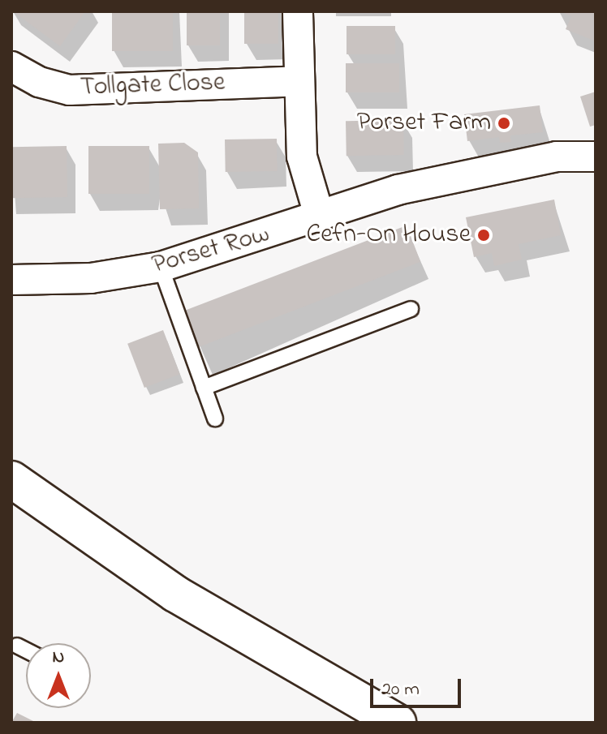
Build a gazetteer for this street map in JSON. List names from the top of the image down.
{
  "streets": {
    "street": ["Tollgate Close", "Porset Row"]
  },
  "places": ["Porset Farm", "Cefn-On House"],
  "scale_bar": "20 m",
  "north": "top"
}
